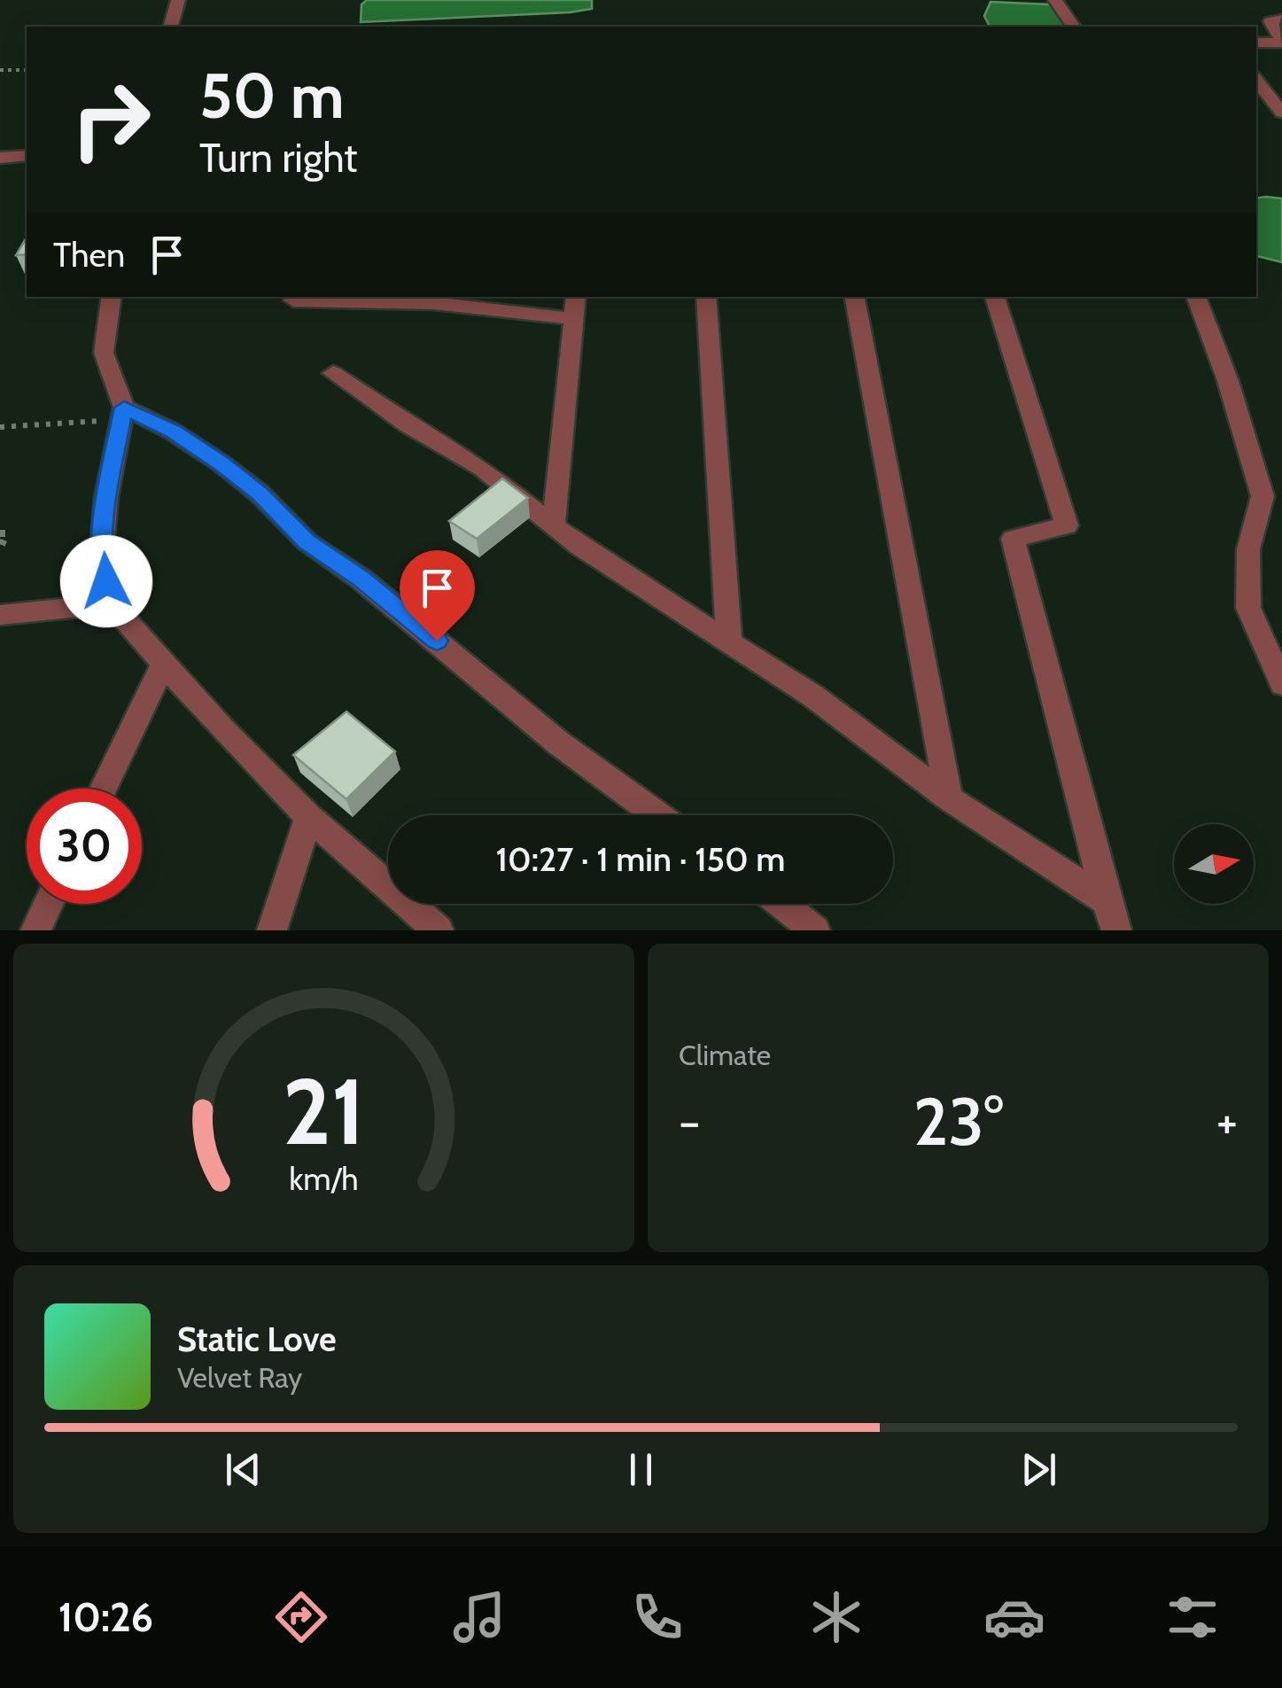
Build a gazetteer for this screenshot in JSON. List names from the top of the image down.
{
  "north": "right",
  "page": {
    "turn": ["50 m", "Turn right"],
    "then": "Then",
    "limit": "30",
    "trip": "10:27 · 1 min · 150 m",
    "tile": "Climate",
    "heat": ["−", "23°", "+"],
    "song": ["Static Love", "Velvet Ray"],
    "tabs": "10:26",
    "gauge": ["21", "km/h"]
  }
}
